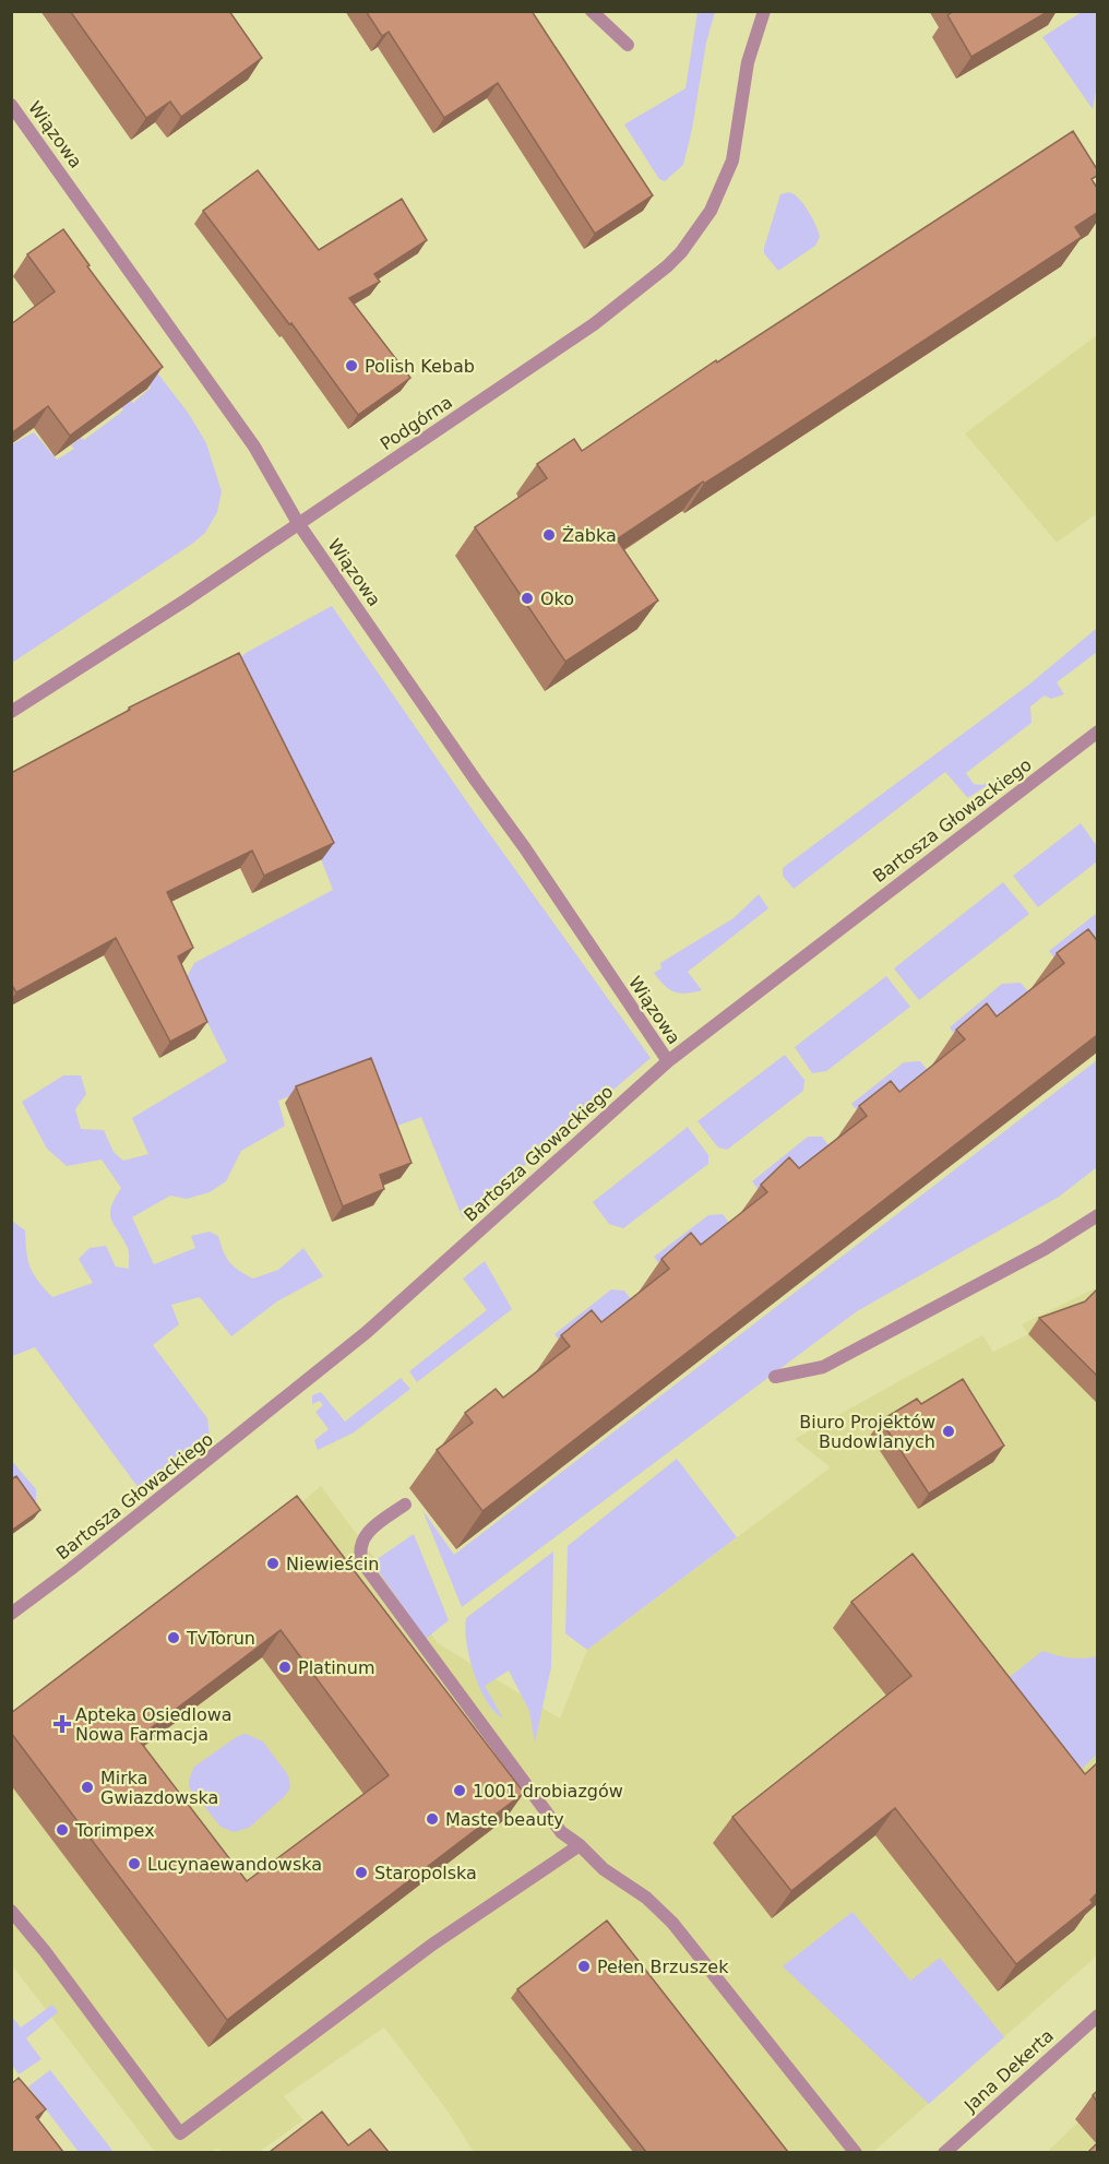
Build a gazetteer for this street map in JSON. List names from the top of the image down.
{
  "streets": {
    "street": [
      "Wiązowa",
      "Podgórna",
      "Bartosza Głowackiego",
      "Jana Dekerta"
    ]
  },
  "crossings": [
    ["Wiązowa", "Podgórna"],
    ["Wiązowa", "Bartosza Głowackiego"]
  ],
  "places": {
    "other": [
      "Polish Kebab",
      "Żabka",
      "Oko",
      "Biuro Projektów Budowlanych",
      "Niewieścin",
      "TvTorun",
      "Platinum",
      "Mirka Gwiazdowska",
      "1001 drobiazgów",
      "Maste beauty",
      "Torimpex",
      "Lucynaewandowska",
      "Staropolska",
      "Pełen Brzuszek"
    ],
    "health": ["Apteka Osiedlowa Nowa Farmacja"]
  }
}
